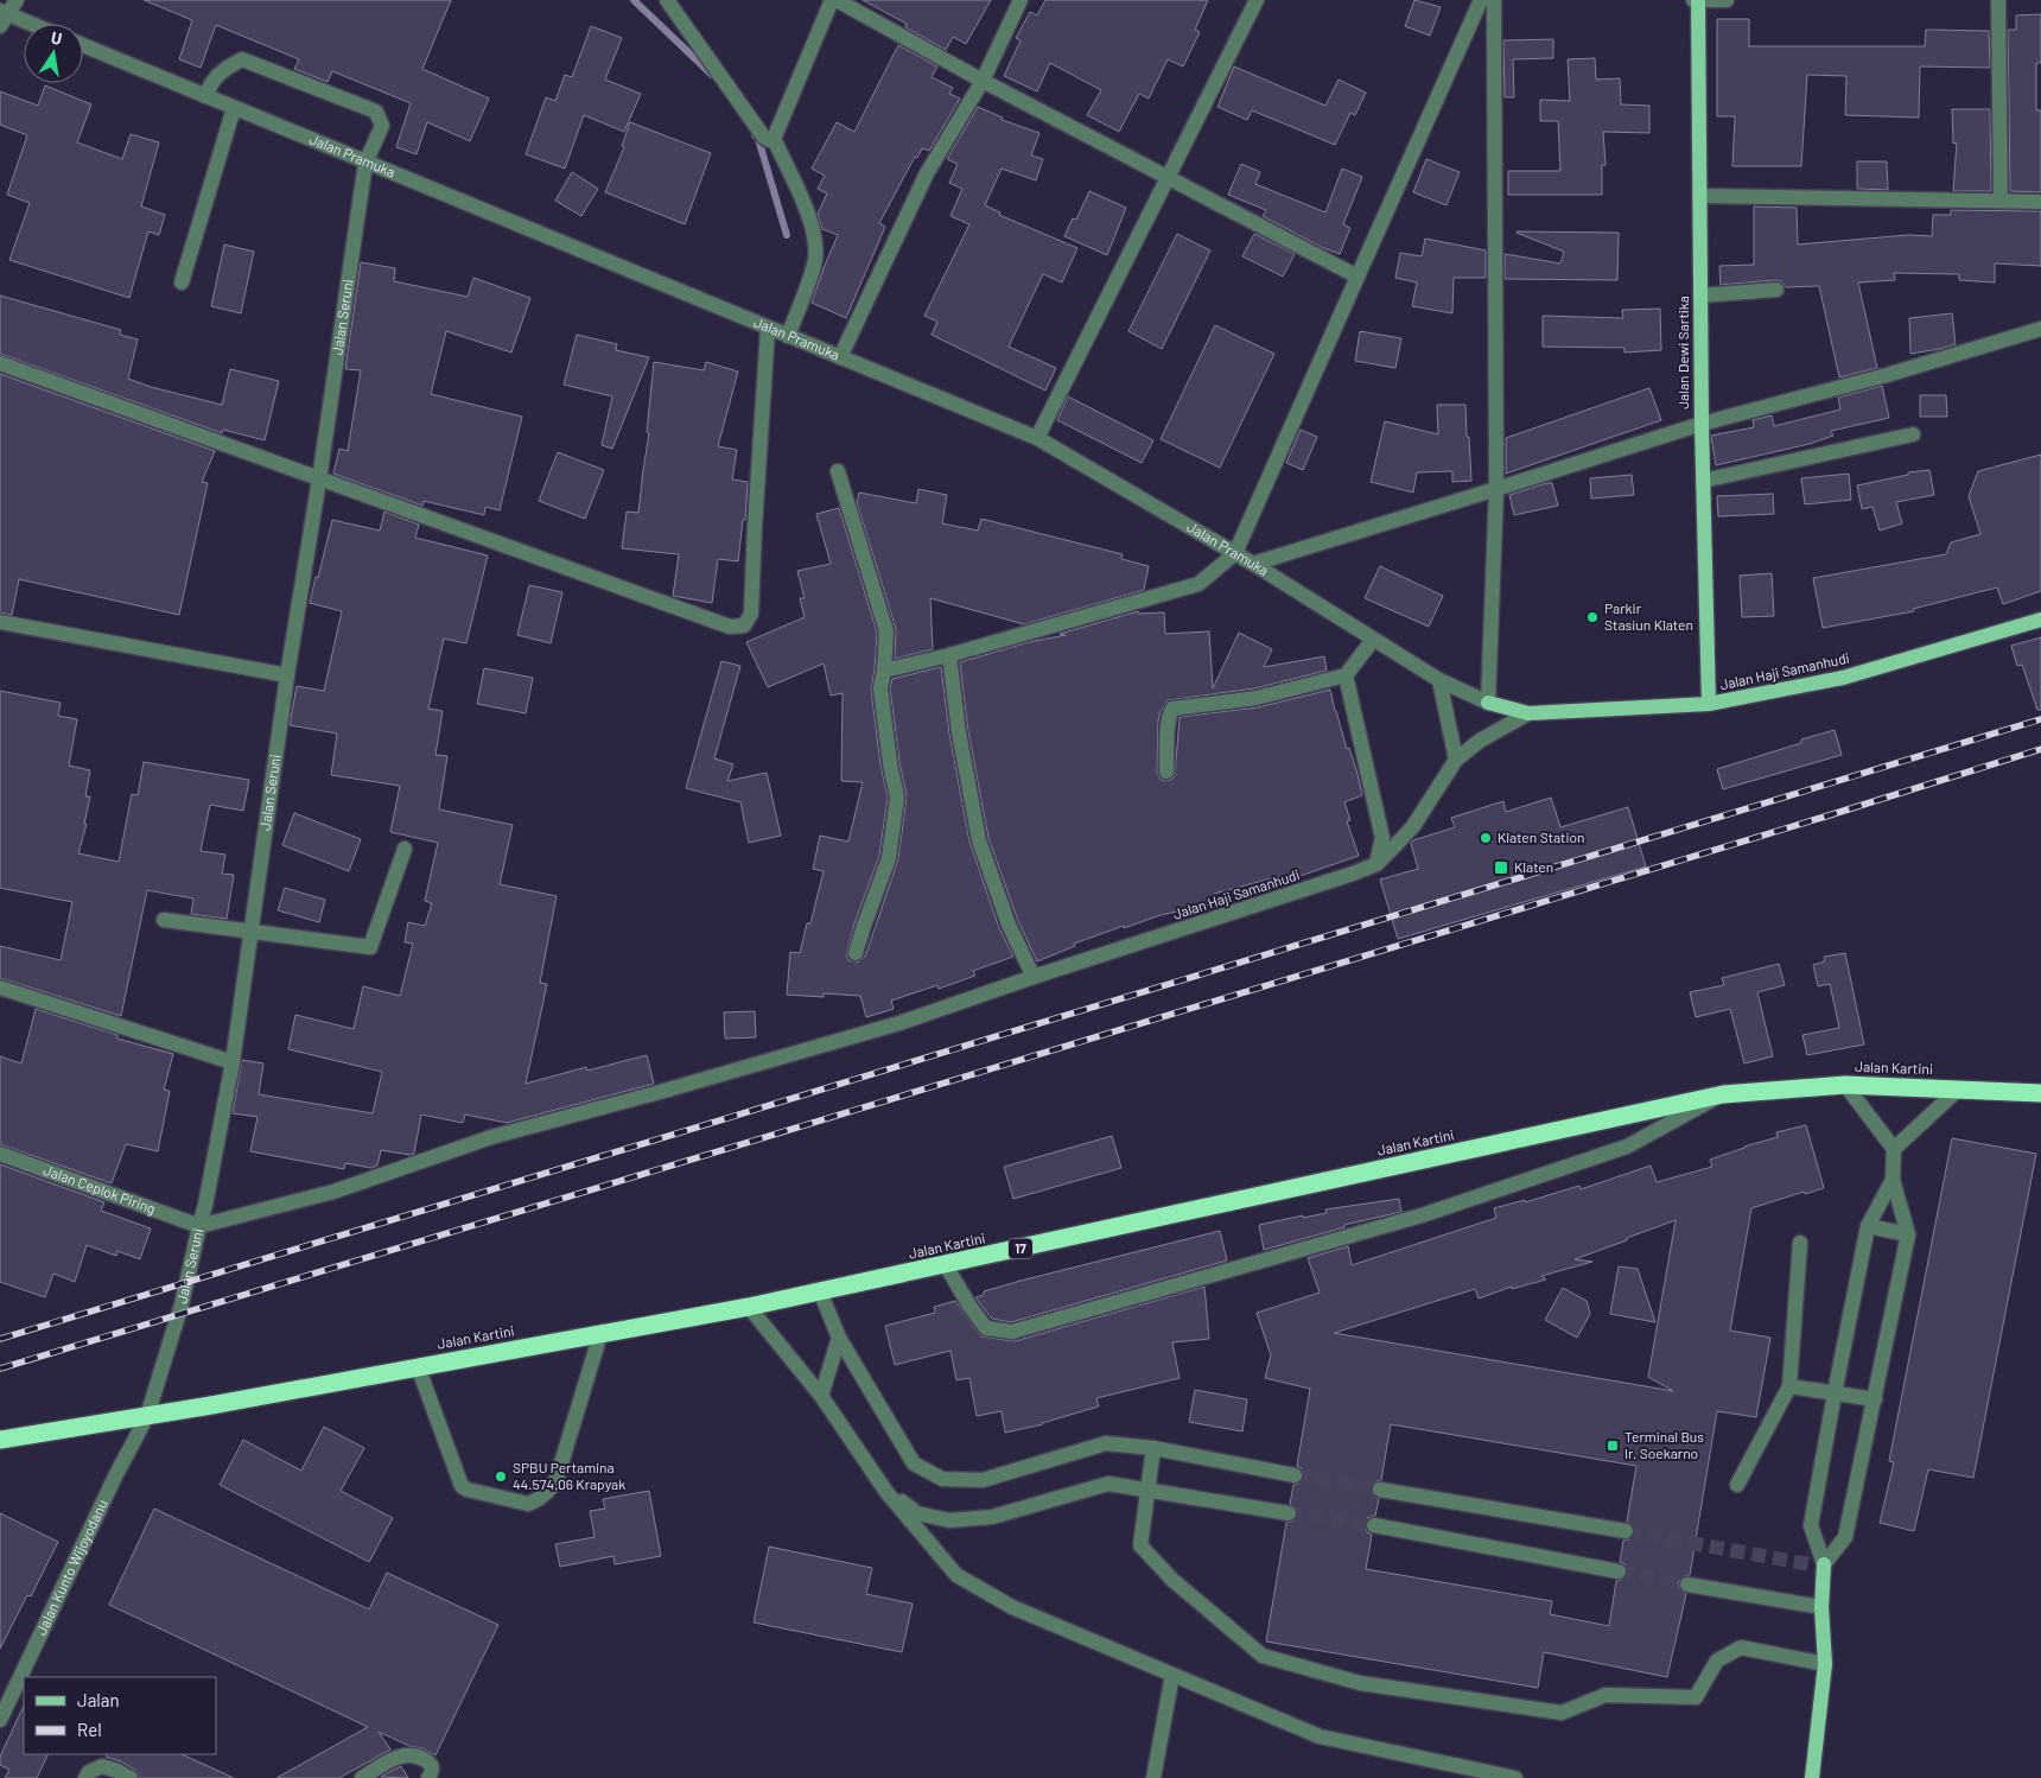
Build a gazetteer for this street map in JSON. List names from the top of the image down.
{
  "streets": {
    "highway": ["Jalan Kartini", "17"],
    "main road": ["Jalan Dewi Sartika", "Jalan Haji Samanhudi"],
    "street": [
      "Jalan Pramuka",
      "Jalan Seruni",
      "Jalan Ceplok Piring",
      "Jalan Kunto Wijoyodanu"
    ]
  },
  "crossings": [
    ["Jalan Pramuka", "Jalan Seruni"],
    ["Jalan Pramuka", "Jalan Haji Samanhudi"],
    ["Jalan Seruni", "Jalan Haji Samanhudi"],
    ["Jalan Seruni", "Jalan Kartini"],
    ["Jalan Seruni", "Jalan Ceplok Piring"],
    ["Jalan Seruni", "Jalan Kunto Wijoyodanu"],
    ["Jalan Dewi Sartika", "Jalan Haji Samanhudi"],
    ["Jalan Haji Samanhudi", "Jalan Ceplok Piring"],
    ["Jalan Kartini", "Jalan Kunto Wijoyodanu"]
  ],
  "places": {
    "other": ["Parkir Stasiun Klaten", "Klaten Station", "SPBU Pertamina 44.574.06 Krapyak"],
    "transit": ["Klaten", "Terminal Bus Ir. Soekarno"]
  },
  "legend": ["Jalan", "Rel"],
  "north": "top"
}
